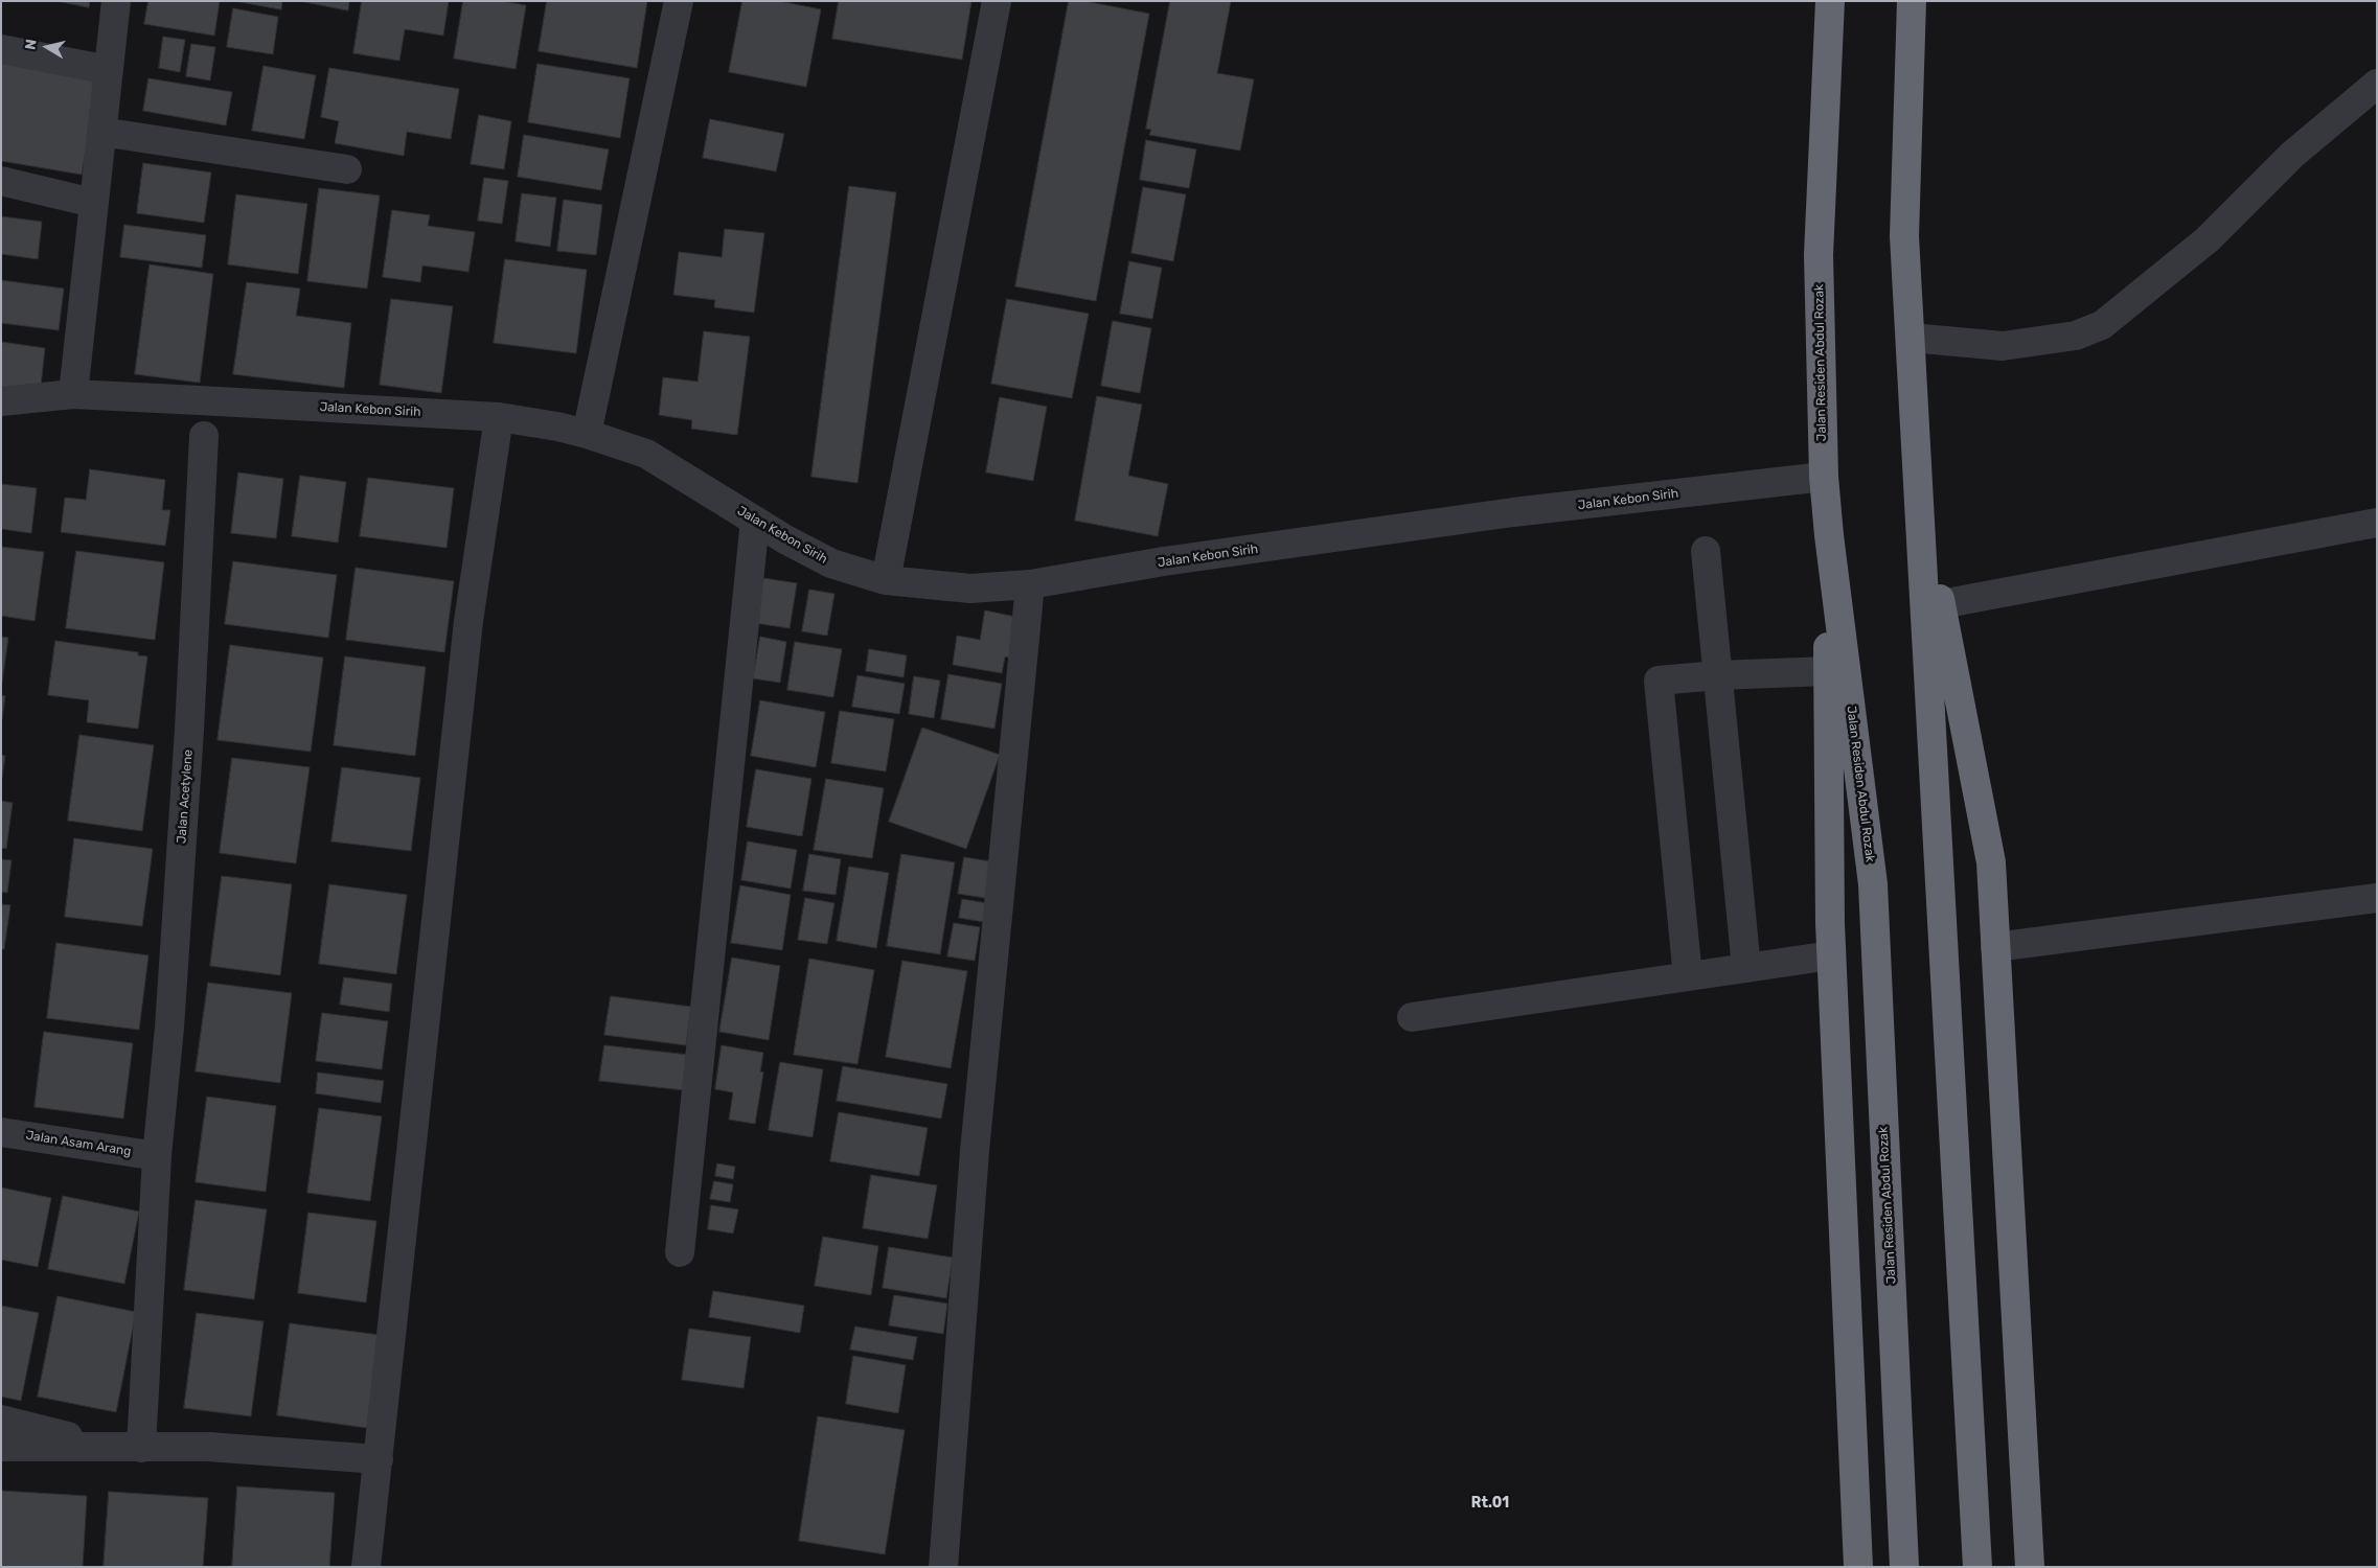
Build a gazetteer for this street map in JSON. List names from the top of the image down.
{
  "streets": {
    "highway": ["Jalan Residen Abdul Rozak"],
    "street": ["Jalan Kebon Sirih", "Jalan Acetylene", "Jalan Asam Arang"]
  },
  "crossings": [
    ["Jalan Residen Abdul Rozak", "Jalan Kebon Sirih"],
    ["Jalan Acetylene", "Jalan Asam Arang"]
  ],
  "districts": ["Rt.01"],
  "north": "left"
}
